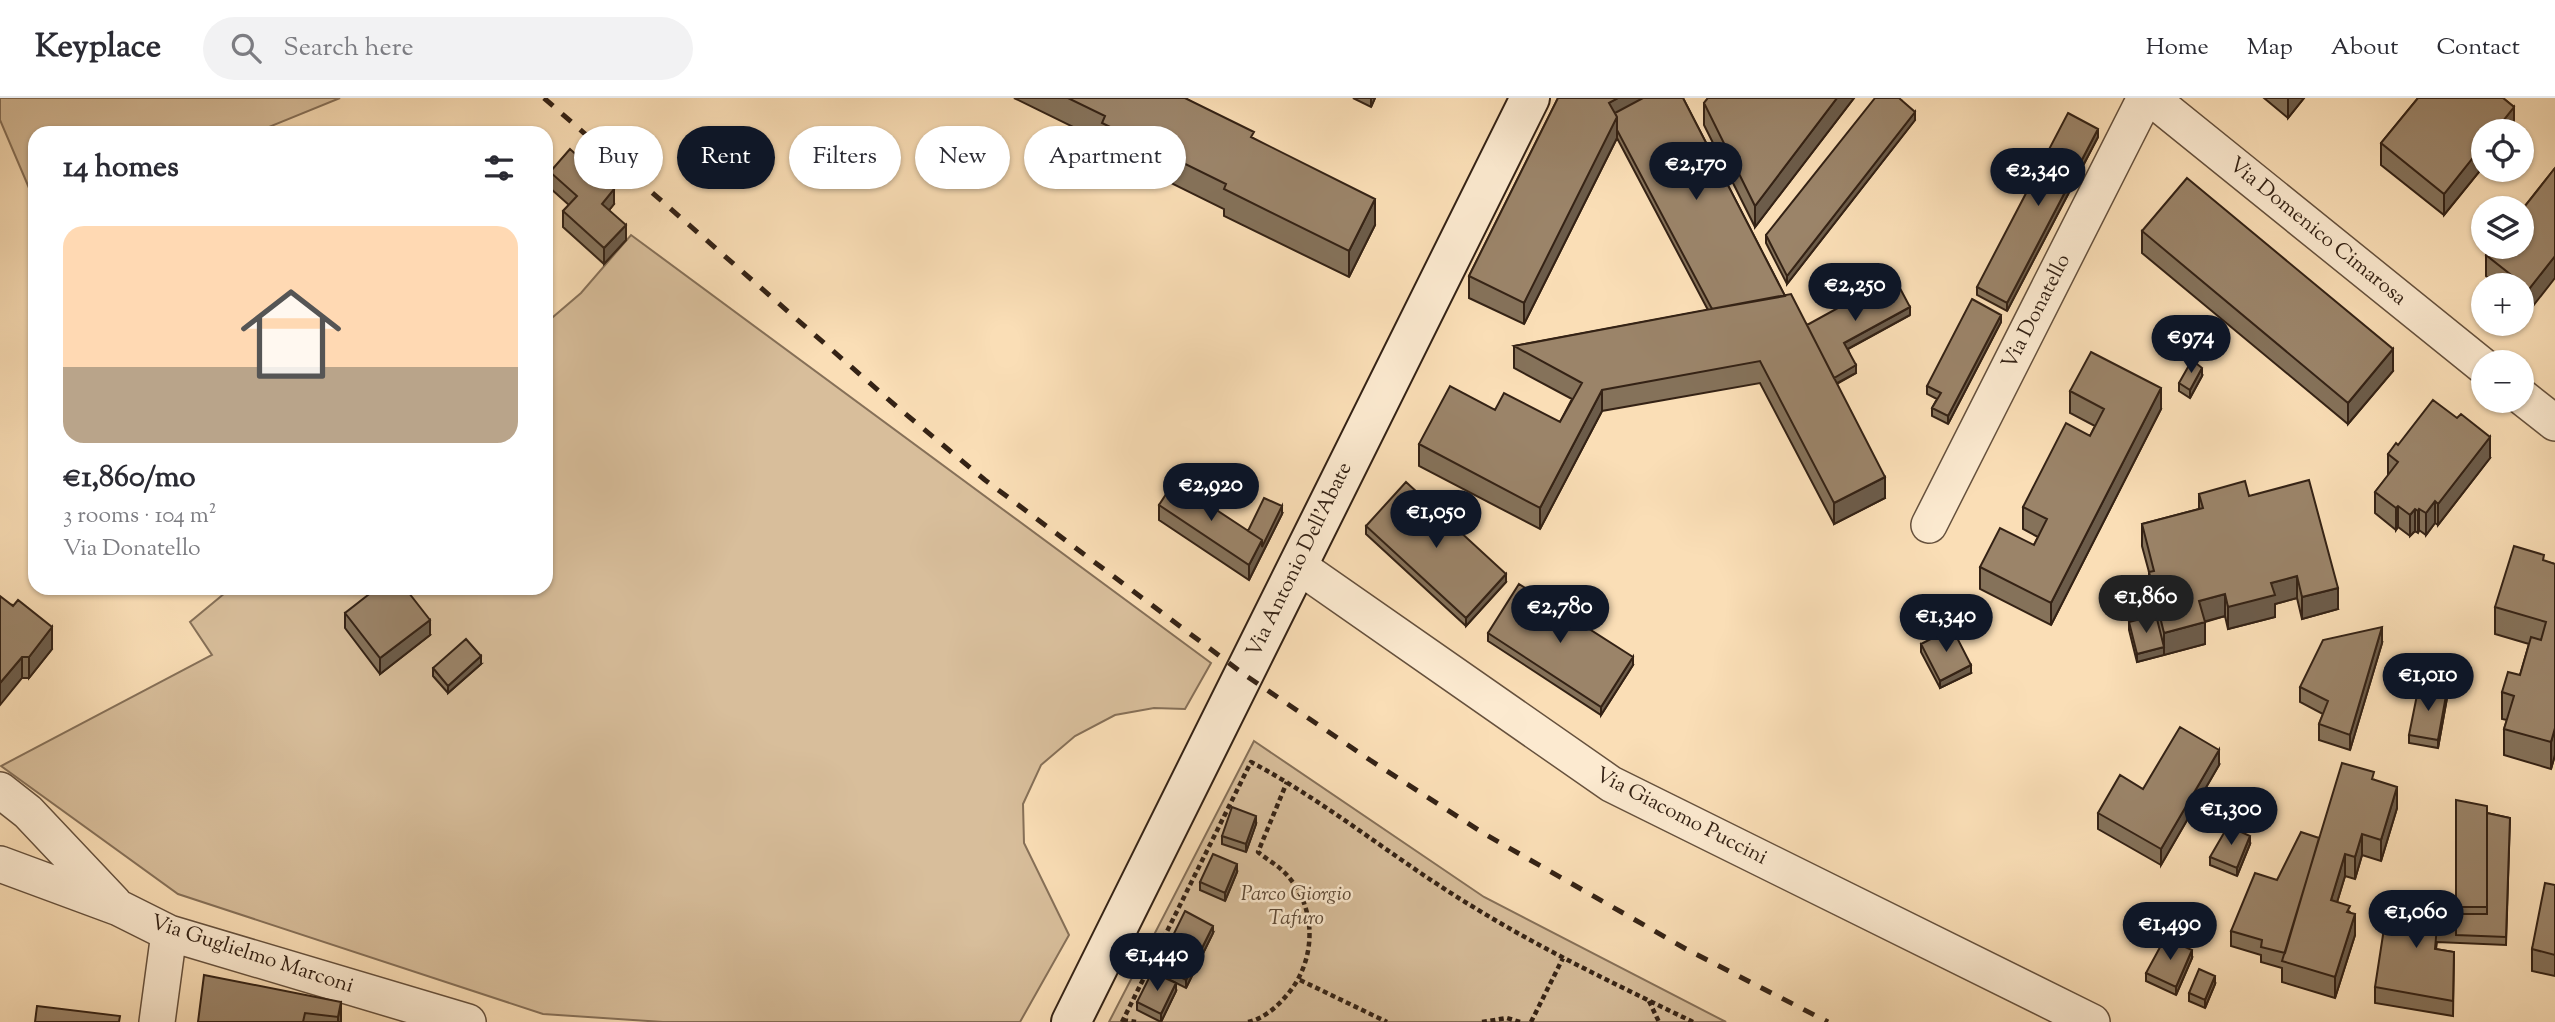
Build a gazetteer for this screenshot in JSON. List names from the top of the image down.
{
  "streets": {
    "main road": ["Via Antonio Dell'Abate"],
    "street": [
      "Via Domenico Cimarosa",
      "Via Donatello",
      "Via Giacomo Puccini",
      "Via Guglielmo Marconi"
    ]
  },
  "crossings": [
    ["Via Antonio Dell'Abate", "Via Giacomo Puccini"]
  ],
  "parks": ["Parco Giorgio Tafuro"],
  "page": {
    "header": "Keyplace",
    "search": "Search here",
    "nav": [
      "Home",
      "Map",
      "About",
      "Contact"
    ],
    "map_buttons": ["+", "−"],
    "chip": [
      "Buy",
      "Rent",
      "Filters",
      "New",
      "Apartment"
    ],
    "heading": "14 homes",
    "price": [
      "€2,170",
      "€2,340",
      "€2,250",
      "€974",
      "€2,920",
      "€1,050",
      "€1,860",
      "€2,780",
      "€1,340",
      "€1,010",
      "€1,300",
      "€1,060",
      "€1,490",
      "€1,440"
    ],
    "list": [
      {
        "name": "€1,860/mo",
        "note": "3 rooms · 104 m² · Via Donatello"
      }
    ]
  }
}
